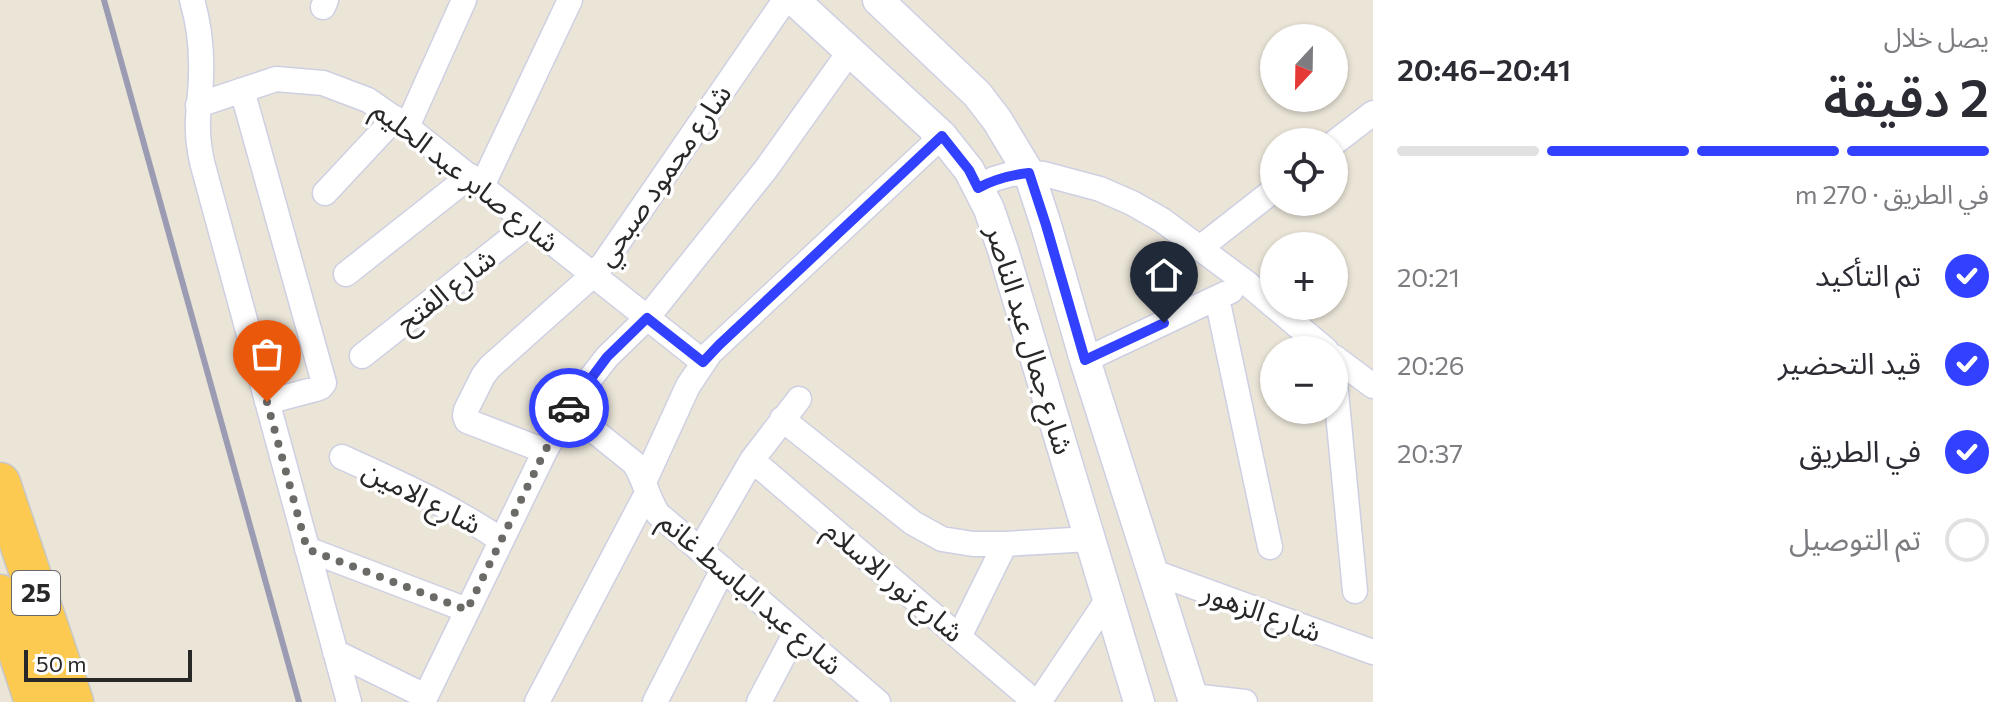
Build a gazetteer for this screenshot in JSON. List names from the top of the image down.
{
  "streets": {
    "highway": ["25"],
    "street": [
      "شارع محمود صبحي",
      "شارع صابر عبد الحليم",
      "شارع الفتح",
      "شارع جمال عبد الناصر",
      "شارع الامين",
      "شارع نور الاسلام",
      "شارع عبد الباسط غانم",
      "شارع الزهور"
    ]
  },
  "crossings": [
    ["شارع محمود صبحي", "شارع صابر عبد الحليم"],
    ["شارع صابر عبد الحليم", "شارع الفتح"],
    ["شارع جمال عبد الناصر", "شارع الزهور"]
  ],
  "scale_bar": "50 m",
  "north": "bottom",
  "page": {
    "heading": ["2 دقيقة", "يصل خلال", "20:41–20:46"],
    "map_buttons": ["+", "−"],
    "bar": "في الطريق · 270 m",
    "list": [
      ["تم التأكيد", "20:21"],
      ["قيد التحضير", "20:26"],
      ["في الطريق", "20:37"],
      "تم التوصيل"
    ],
    "scale": "50 m"
  }
}
